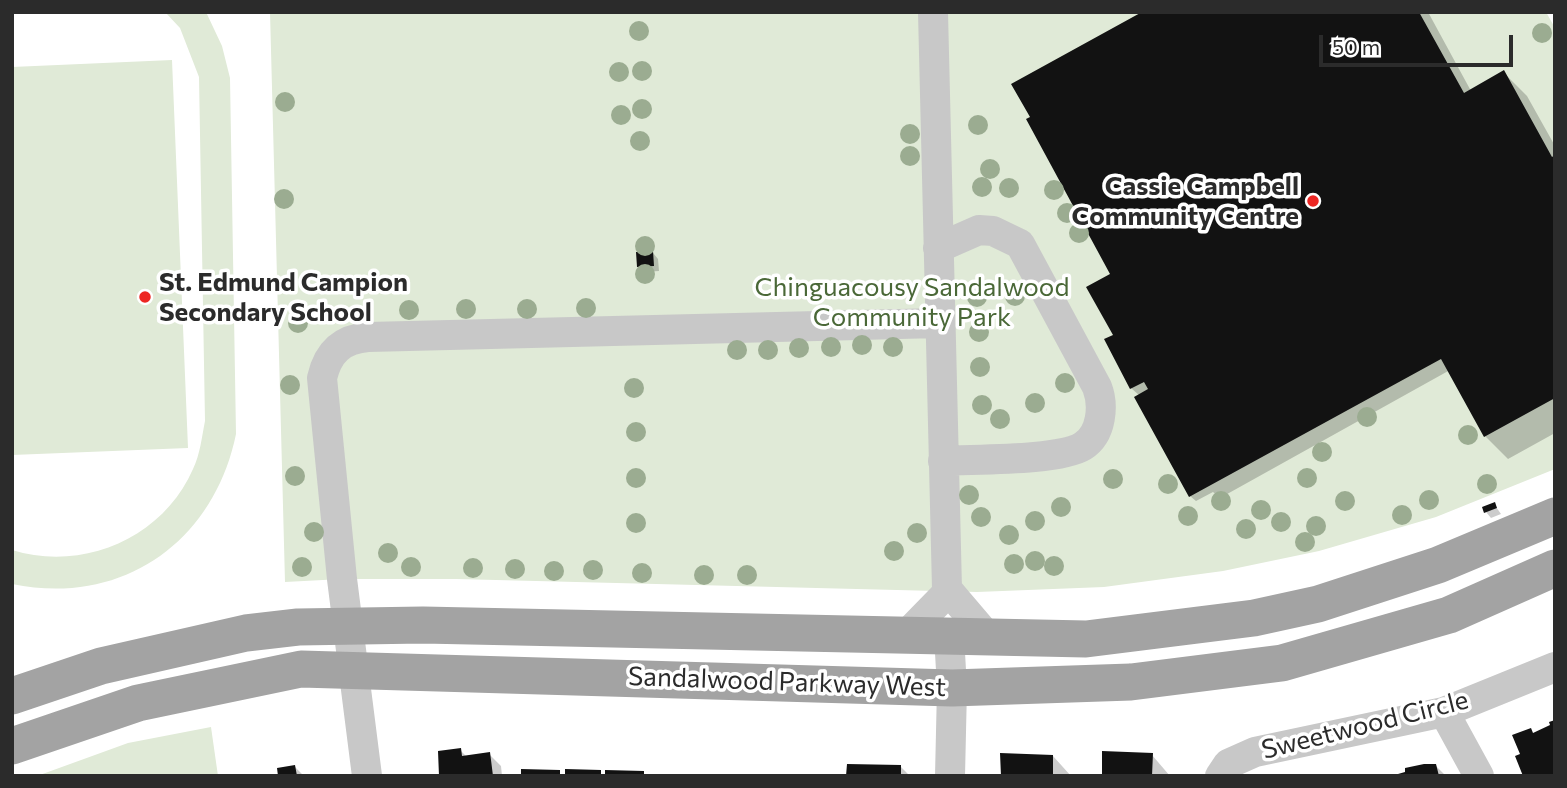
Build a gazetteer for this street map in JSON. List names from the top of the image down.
{
  "streets": {
    "main road": ["Sandalwood Parkway West"],
    "street": ["Sweetwood Circle"]
  },
  "parks": ["Chinguacousy Sandalwood Community Park"],
  "places": ["Cassie Campbell Community Centre", "St. Edmund Campion Secondary School"],
  "scale_bar": "50 m"
}
